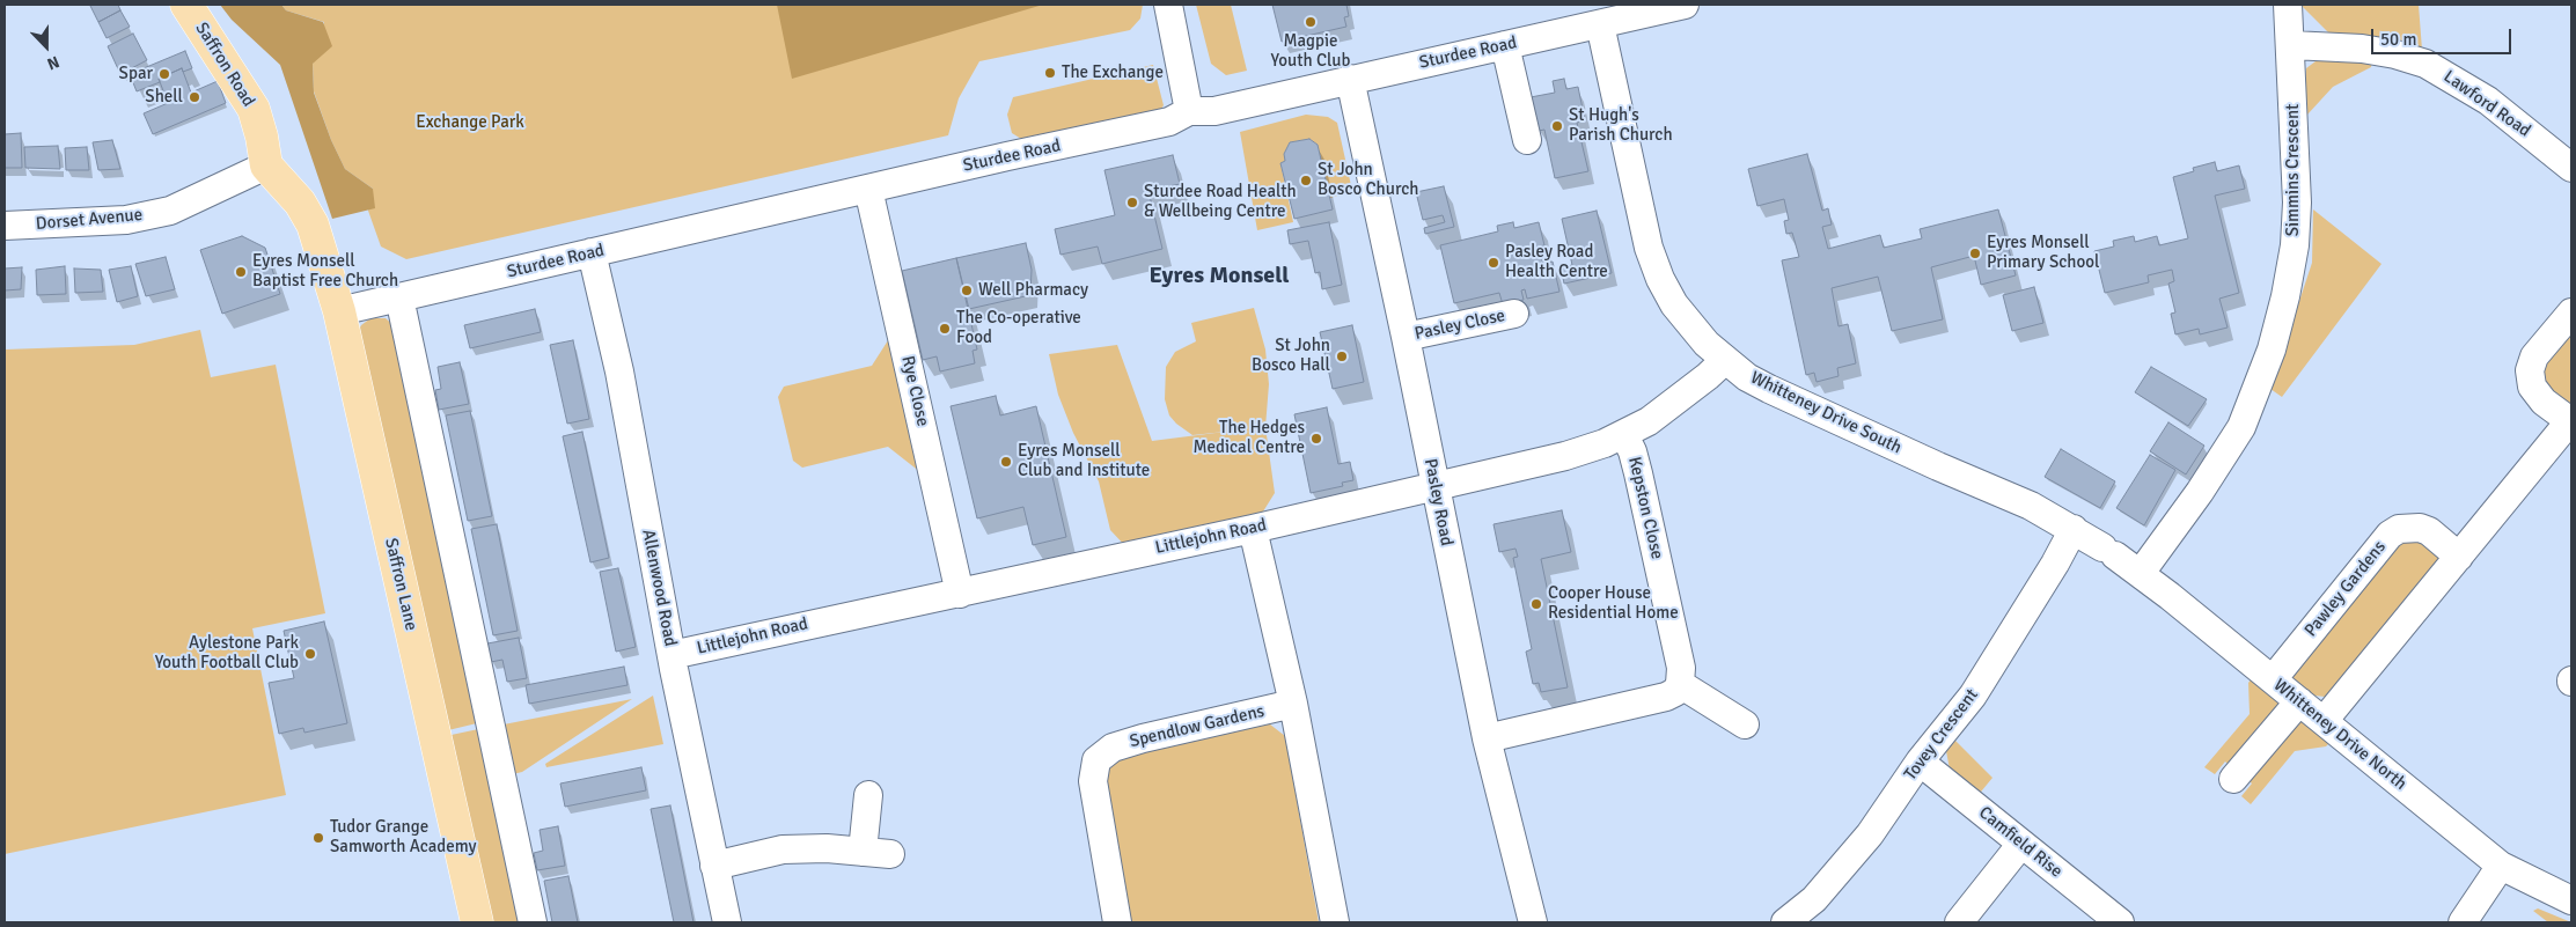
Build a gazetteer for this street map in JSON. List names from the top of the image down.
{
  "streets": {
    "main road": ["Saffron Road", "Saffron Lane"],
    "street": [
      "Sturdee Road",
      "Lawford Road",
      "Simmins Crescent",
      "Dorset Avenue",
      "Pasley Close",
      "Rye Close",
      "Whitteney Drive South",
      "Pasley Road",
      "Kepston Close",
      "Littlejohn Road",
      "Allenwood Road",
      "Pawley Gardens",
      "Spendlow Gardens",
      "Tovey Crescent",
      "Whitteney Drive North",
      "Camfield Rise"
    ]
  },
  "crossings": [
    ["Sturdee Road", "Rye Close"],
    ["Sturdee Road", "Whitteney Drive South"],
    ["Sturdee Road", "Pasley Road"],
    ["Sturdee Road", "Saffron Lane"],
    ["Sturdee Road", "Allenwood Road"],
    ["Saffron Road", "Dorset Avenue"],
    ["Saffron Road", "Saffron Lane"],
    ["Lawford Road", "Simmins Crescent"],
    ["Simmins Crescent", "Whitteney Drive North"],
    ["Dorset Avenue", "Saffron Lane"],
    ["Pasley Close", "Pasley Road"],
    ["Rye Close", "Littlejohn Road"],
    ["Whitteney Drive South", "Littlejohn Road"],
    ["Whitteney Drive South", "Tovey Crescent"],
    ["Whitteney Drive South", "Whitteney Drive North"],
    ["Pasley Road", "Littlejohn Road"],
    ["Kepston Close", "Littlejohn Road"],
    ["Littlejohn Road", "Allenwood Road"],
    ["Pawley Gardens", "Whitteney Drive North"],
    ["Tovey Crescent", "Camfield Rise"]
  ],
  "districts": ["Eyres Monsell"],
  "parks": ["Exchange Park"],
  "places": [
    "Magpie Youth Club",
    "The Exchange",
    "Spar",
    "Shell",
    "St Hugh's Parish Church",
    "St John Bosco Church",
    "Sturdee Road Health & Wellbeing Centre",
    "Eyres Monsell Primary School",
    "Pasley Road Health Centre",
    "Eyres Monsell Baptist Free Church",
    "Well Pharmacy",
    "The Co-operative Food",
    "St John Bosco Hall",
    "The Hedges Medical Centre",
    "Eyres Monsell Club and Institute",
    "Cooper House Residential Home",
    "Aylestone Park Youth Football Club",
    "Tudor Grange Samworth Academy"
  ],
  "scale_bar": "50 m",
  "north": "bottom"
}
